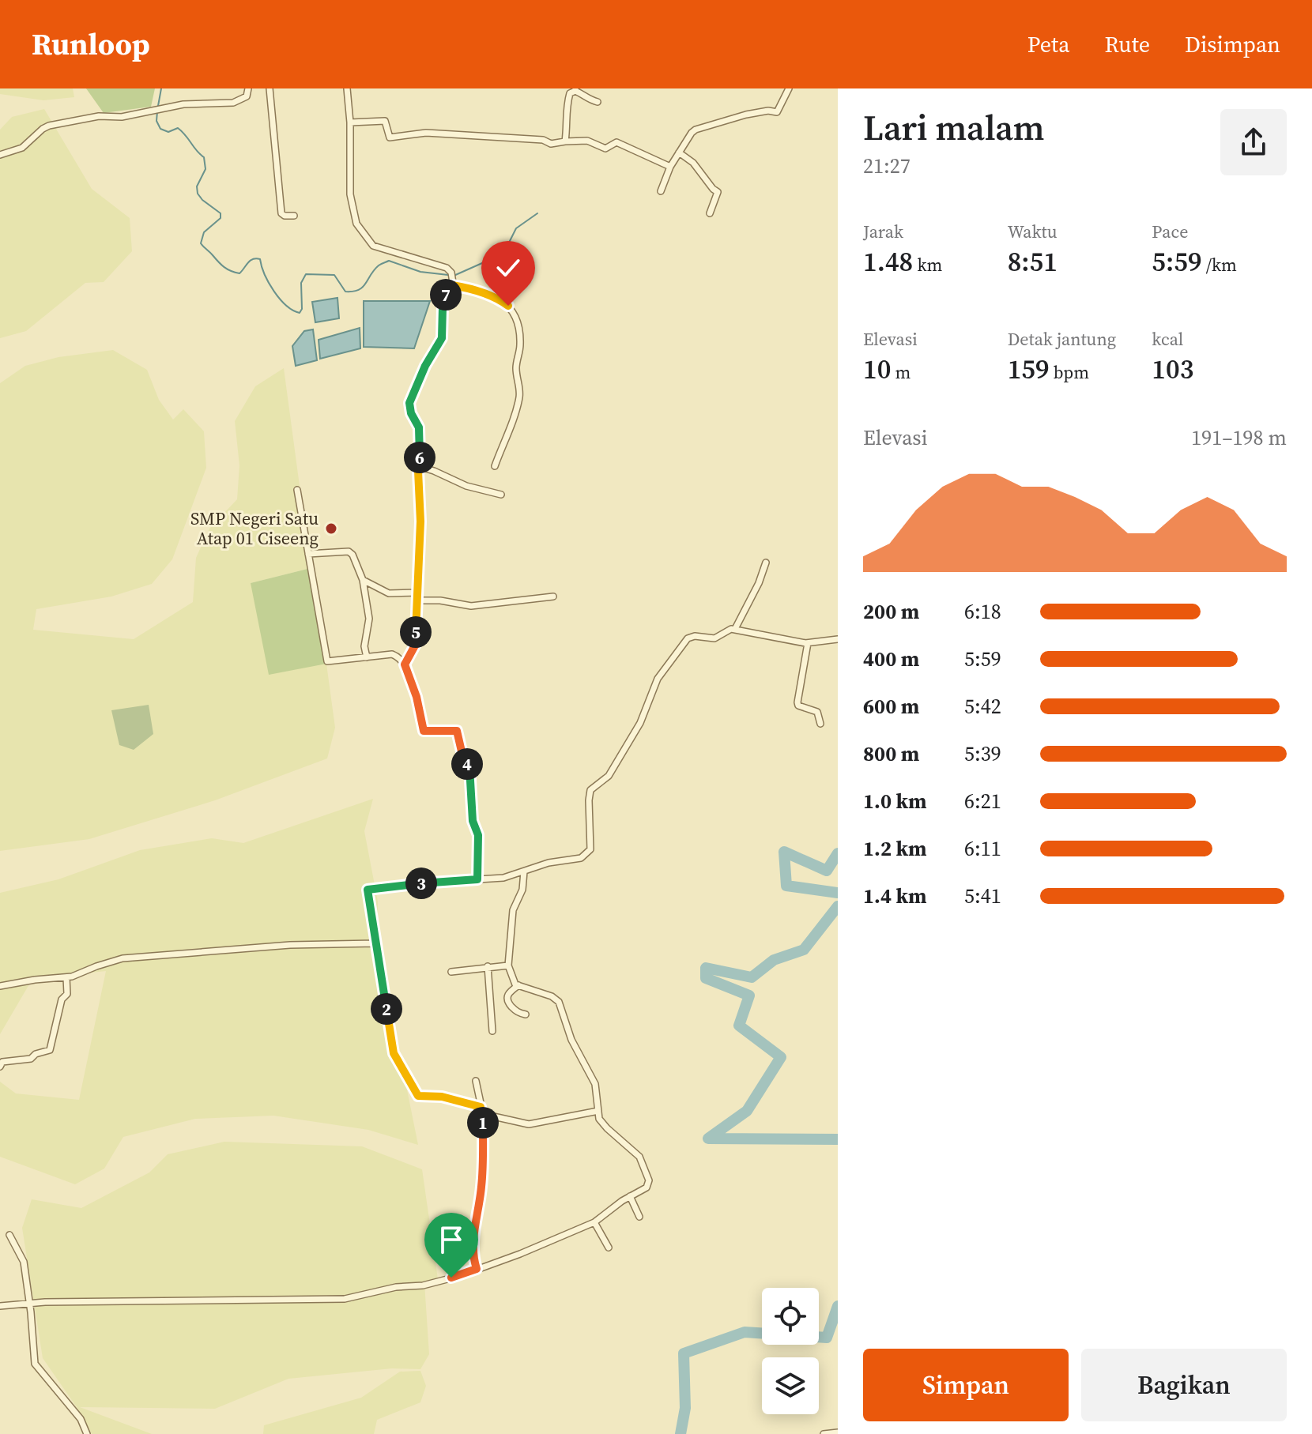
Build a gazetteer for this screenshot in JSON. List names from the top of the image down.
{
  "places": ["SMP Negeri Satu Atap 01 Ciseeng"],
  "page": {
    "header": "Runloop",
    "nav": ["Peta", "Rute", "Disimpan"],
    "heading": ["Lari malam", "21:27"],
    "stats": [
      ["Jarak", "1.48 km"],
      ["Waktu", "8:51"],
      ["Pace", "5:59 /km"],
      ["Elevasi", "10 m"],
      ["Detak jantung", "159 bpm"],
      ["kcal", "103"]
    ],
    "pins": [
      "7",
      "6",
      "5",
      "4",
      "3",
      "2",
      "1"
    ],
    "chart": ["Elevasi", "191–198 m"],
    "list": [
      {
        "name": "200 m",
        "note": "6:18"
      },
      {
        "name": "400 m",
        "note": "5:59"
      },
      {
        "name": "600 m",
        "note": "5:42"
      },
      {
        "name": "800 m",
        "note": "5:39"
      },
      {
        "name": "1.0 km",
        "note": "6:21"
      },
      {
        "name": "1.2 km",
        "note": "6:11"
      },
      {
        "name": "1.4 km",
        "note": "5:41"
      }
    ],
    "buttons": ["Simpan", "Bagikan"]
  }
}
